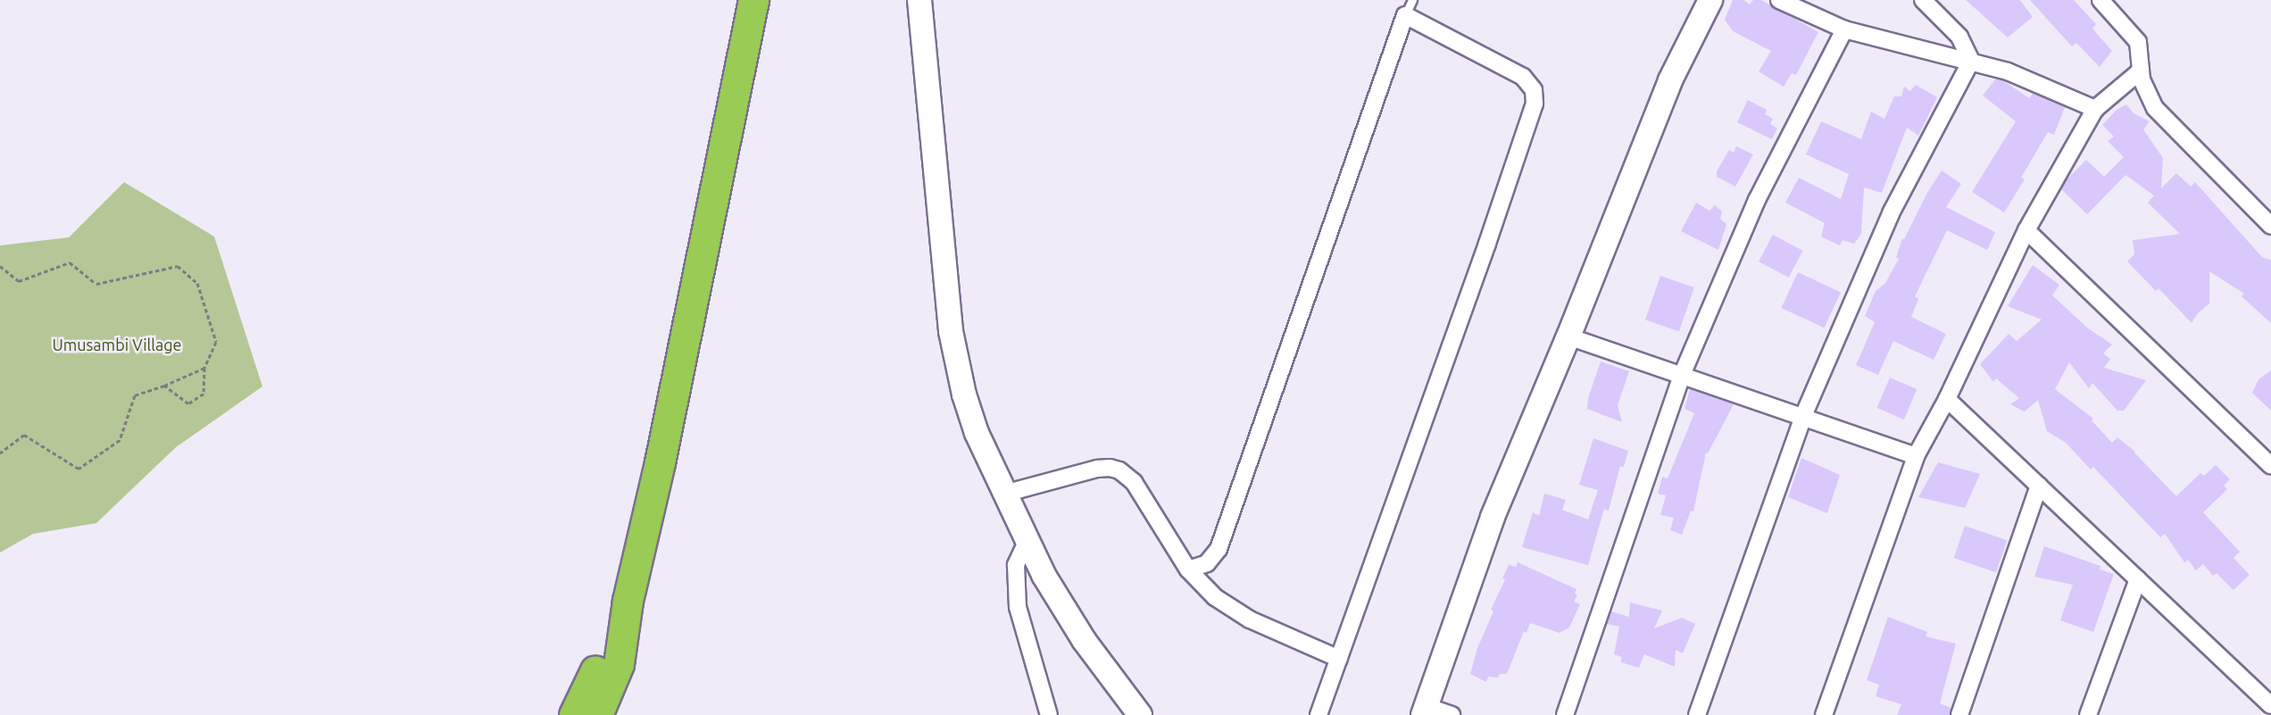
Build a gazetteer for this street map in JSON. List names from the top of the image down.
{
  "parks": ["Umusambi Village"]
}
